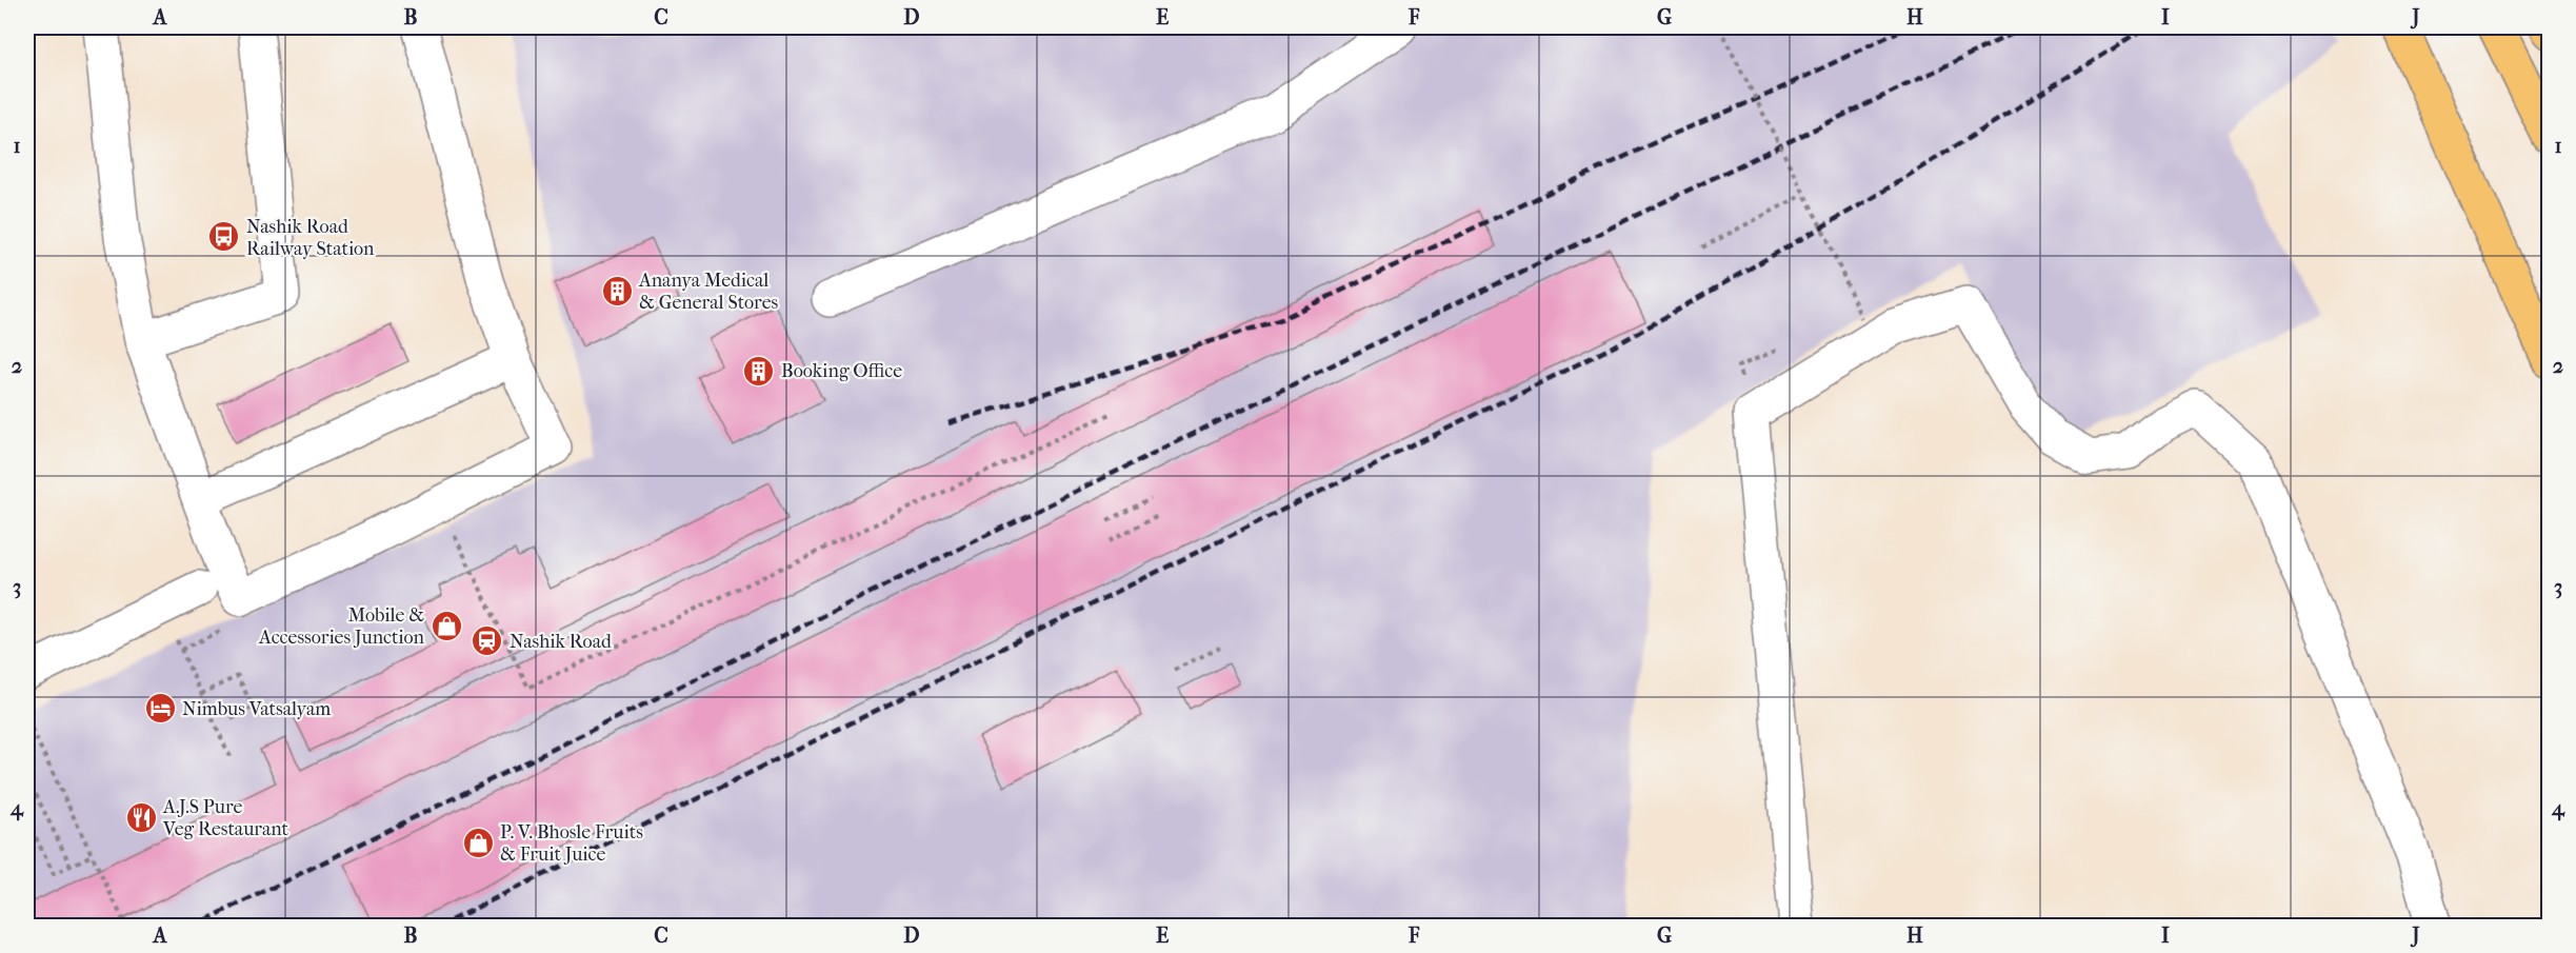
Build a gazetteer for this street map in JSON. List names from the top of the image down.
{
  "places": {
    "bus stop": ["Nashik Road Railway Station"],
    "building": ["Ananya Medical & General Stores", "Booking Office"],
    "shop": ["Mobile & Accessories Junction", "P. V. Bhosle Fruits & Fruit Juice"],
    "station": ["Nashik Road"],
    "hotel": ["Nimbus Vatsalyam"],
    "restaurant": ["A.J.S Pure Veg Restaurant"]
  },
  "grid": {
    "columns": [
      "A",
      "B",
      "C",
      "D",
      "E",
      "F",
      "G",
      "H",
      "I",
      "J"
    ],
    "rows": [
      "1",
      "2",
      "3",
      "4"
    ]
  }
}
